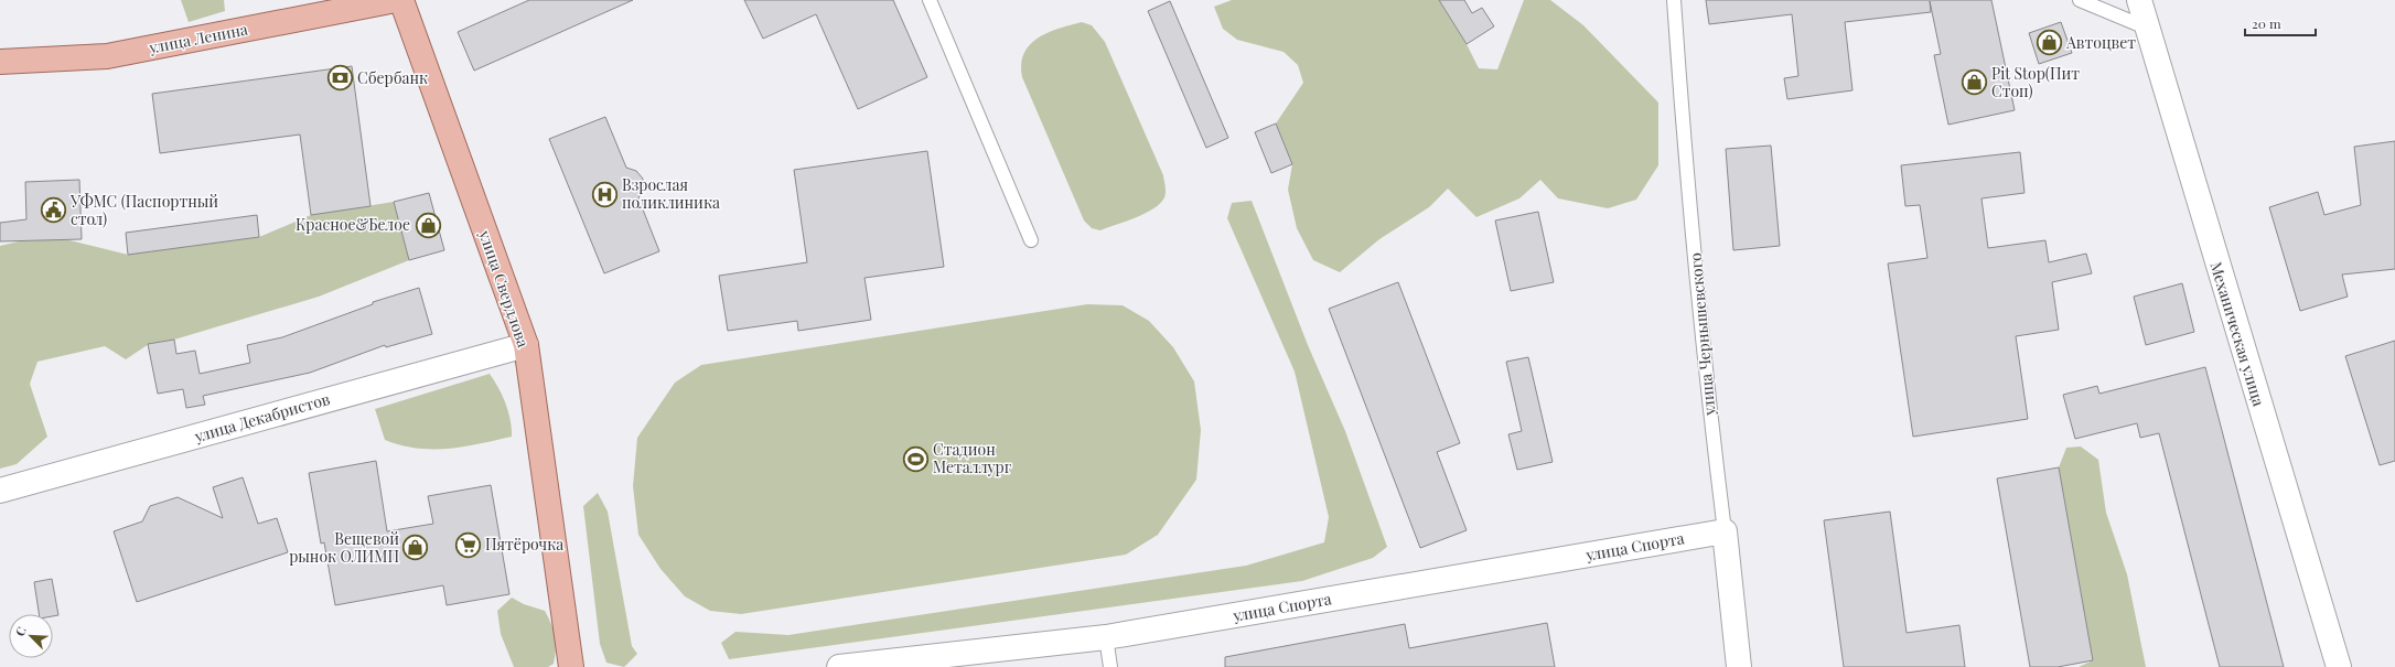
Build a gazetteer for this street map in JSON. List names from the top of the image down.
{
  "streets": {
    "main road": ["улица Ленина", "улица Свердлова"],
    "street": [
      "улица Чернышевского",
      "Механическая улица",
      "улица Декабристов",
      "улица Спорта"
    ]
  },
  "crossings": [
    ["улица Свердлова", "улица Декабристов"],
    ["улица Чернышевского", "улица Спорта"]
  ],
  "places": {
    "shop": [
      "Автоцвет",
      "Pit Stop(Пит Стоп)",
      "Красное&Белое",
      "Вещевой рынок ОЛИМП"
    ],
    "bank": ["Сбербанк"],
    "hospital": ["Взрослая поликлиника"],
    "public building": ["УФМС (Паспортный стол)"],
    "sports": ["Стадион Металлург"],
    "supermarket": ["Пятёрочка"]
  },
  "scale_bar": "20 m",
  "north": "top left"
}
